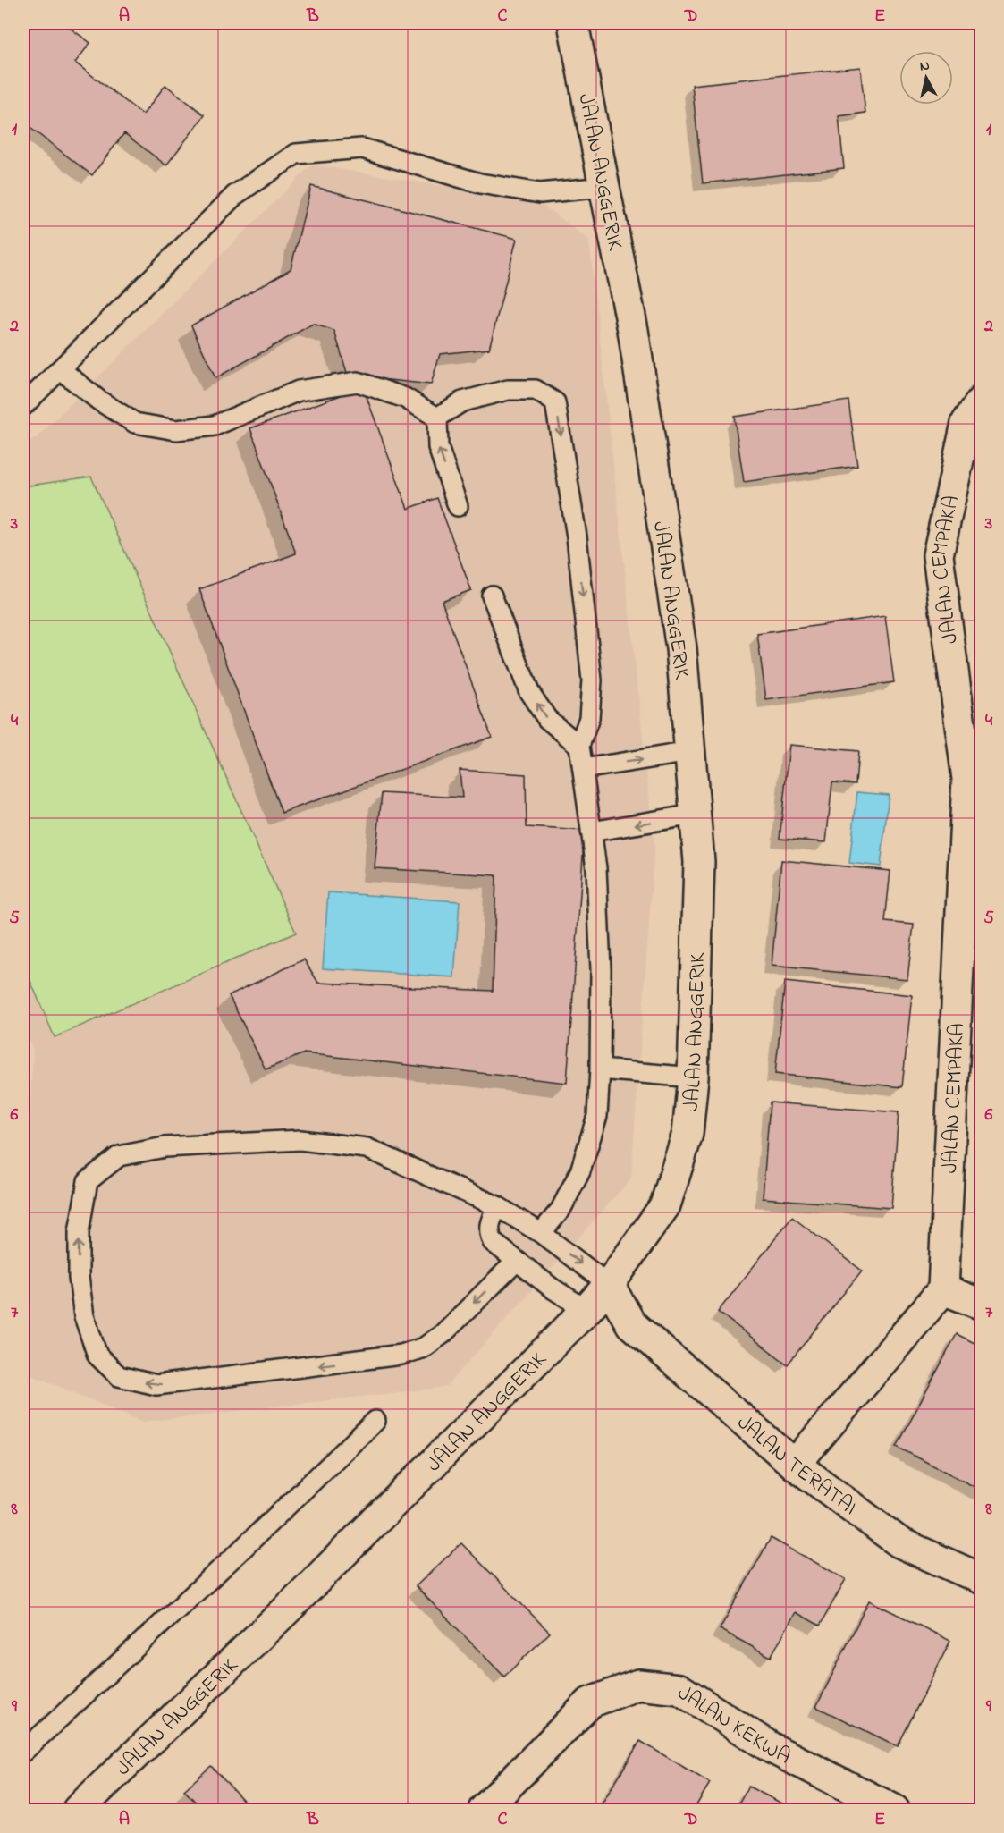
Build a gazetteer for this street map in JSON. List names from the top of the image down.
{
  "streets": {
    "street": [
      "JALAN ANGGERIK",
      "JALAN CEMPAKA",
      "JALAN TERATAI",
      "JALAN KEKWA"
    ]
  },
  "crossings": [
    ["JALAN ANGGERIK", "JALAN TERATAI"]
  ],
  "north": "top",
  "grid": {
    "columns": [
      "A",
      "B",
      "C",
      "D",
      "E"
    ],
    "rows": [
      "1",
      "2",
      "3",
      "4",
      "5",
      "6",
      "7",
      "8",
      "9"
    ]
  }
}
